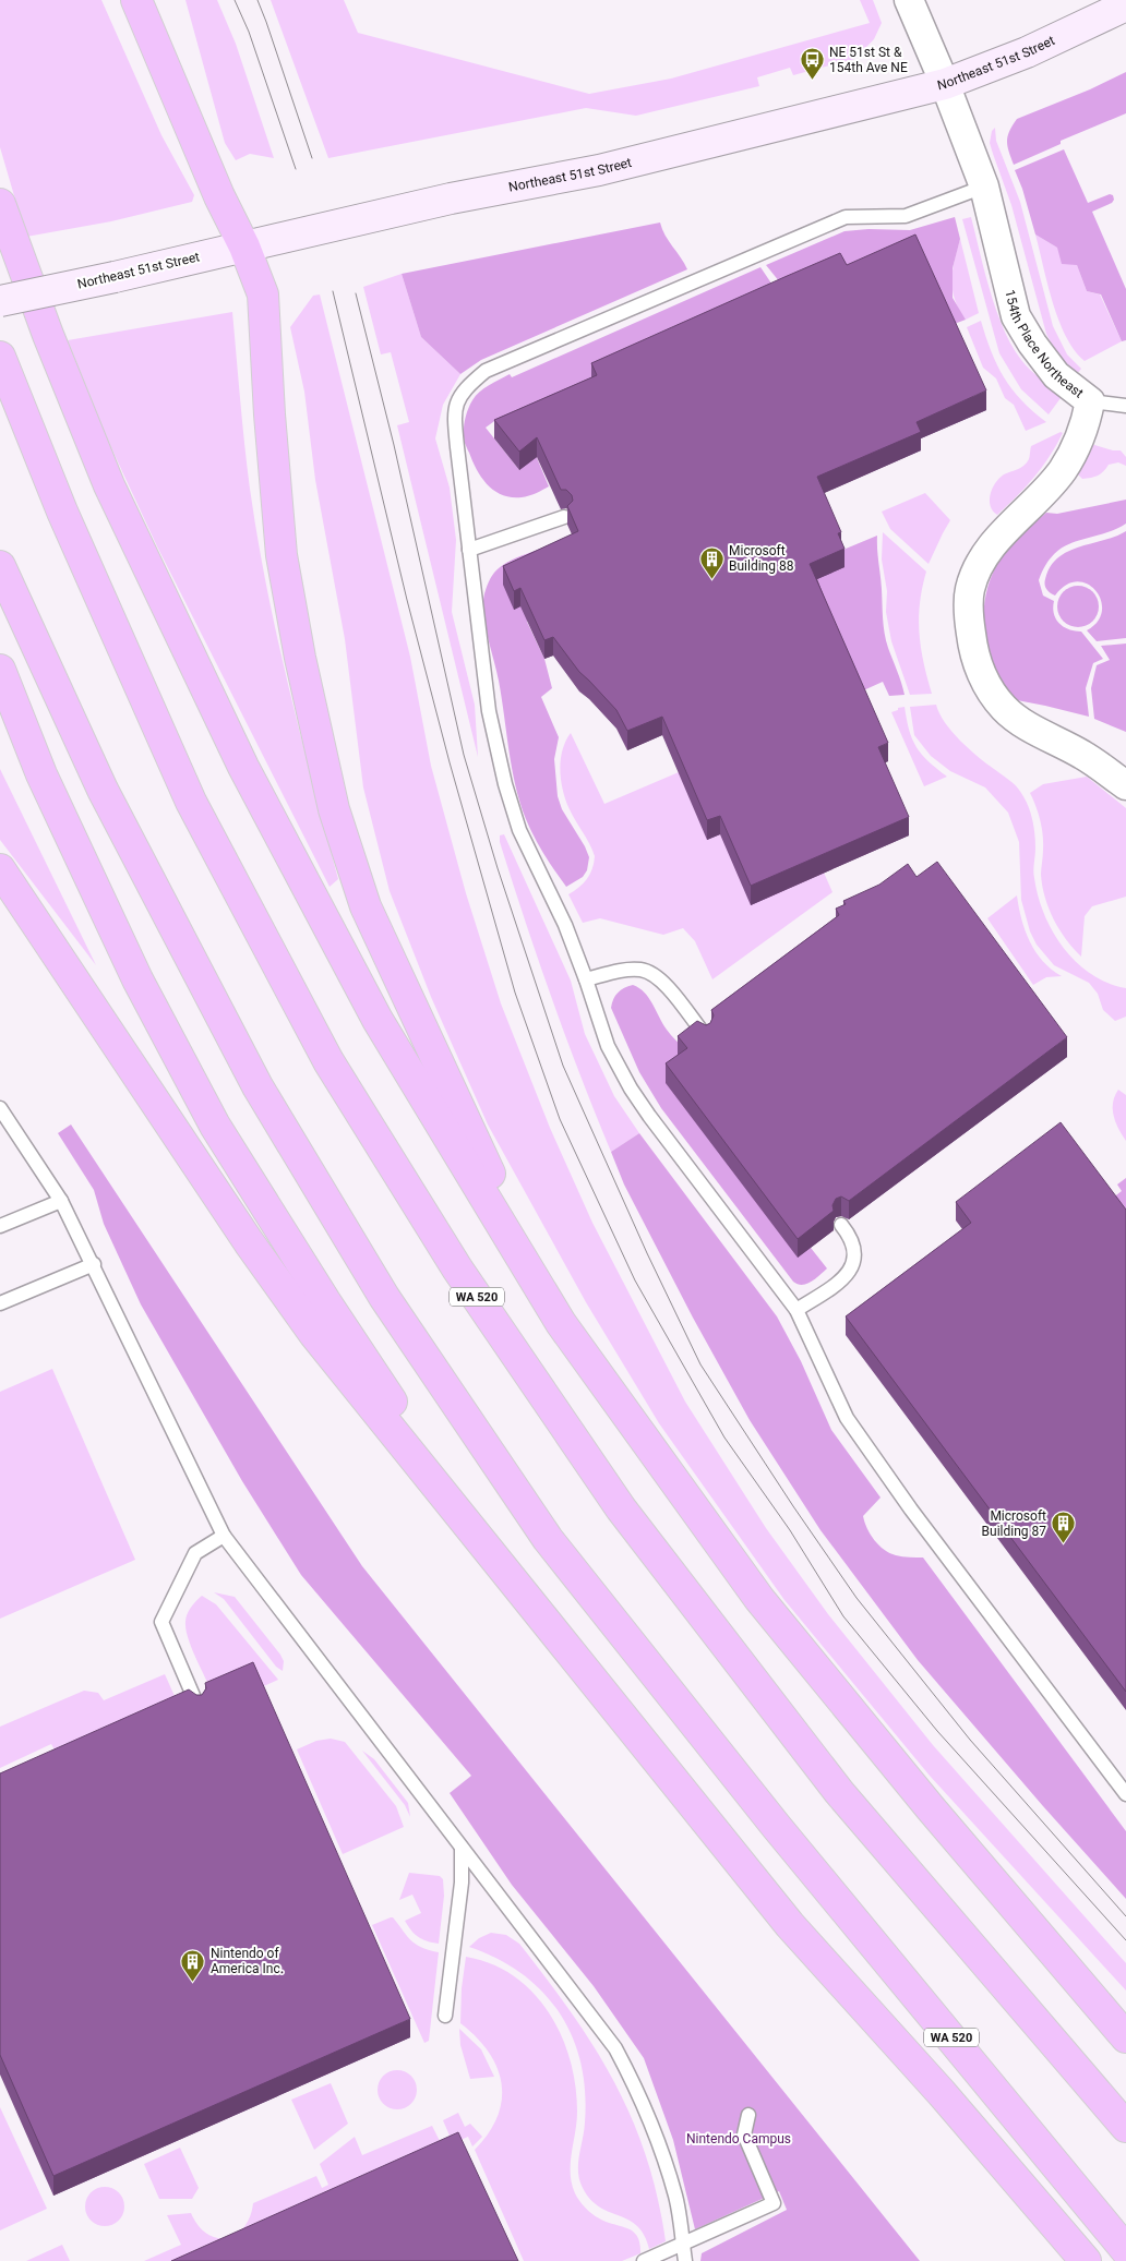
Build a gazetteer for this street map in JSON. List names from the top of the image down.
{
  "streets": {
    "highway": ["WA 520"],
    "main road": ["Northeast 51st Street"],
    "street": ["154th Place Northeast"]
  },
  "crossings": [
    ["Northeast 51st Street", "154th Place Northeast"]
  ],
  "parks": ["Nintendo Campus"],
  "places": {
    "bus stop": ["NE 51st St & 154th Ave NE"],
    "building": ["Microsoft Building 88", "Microsoft Building 87", "Nintendo of America Inc."]
  }
}
